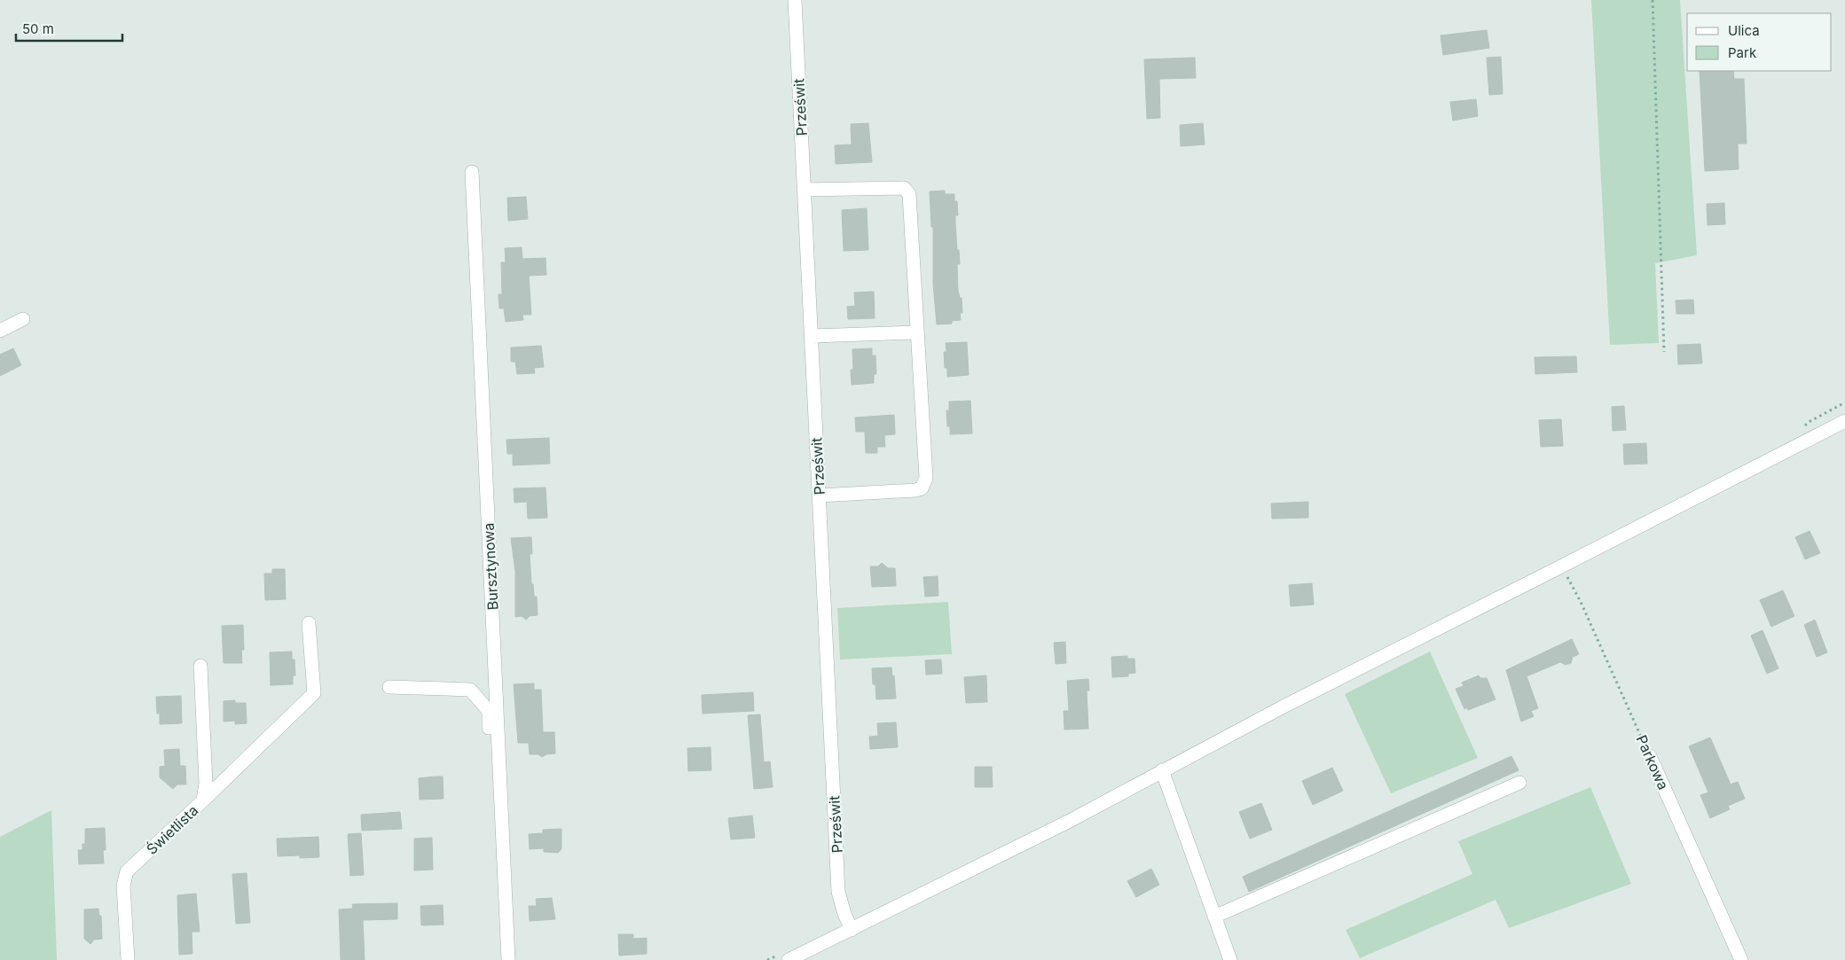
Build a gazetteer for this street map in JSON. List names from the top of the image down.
{
  "streets": {
    "street": [
      "Prześwit",
      "Bursztynowa",
      "Parkowa",
      "Świetlista"
    ]
  },
  "legend": ["Ulica", "Park"],
  "scale_bar": "50 m"
}
